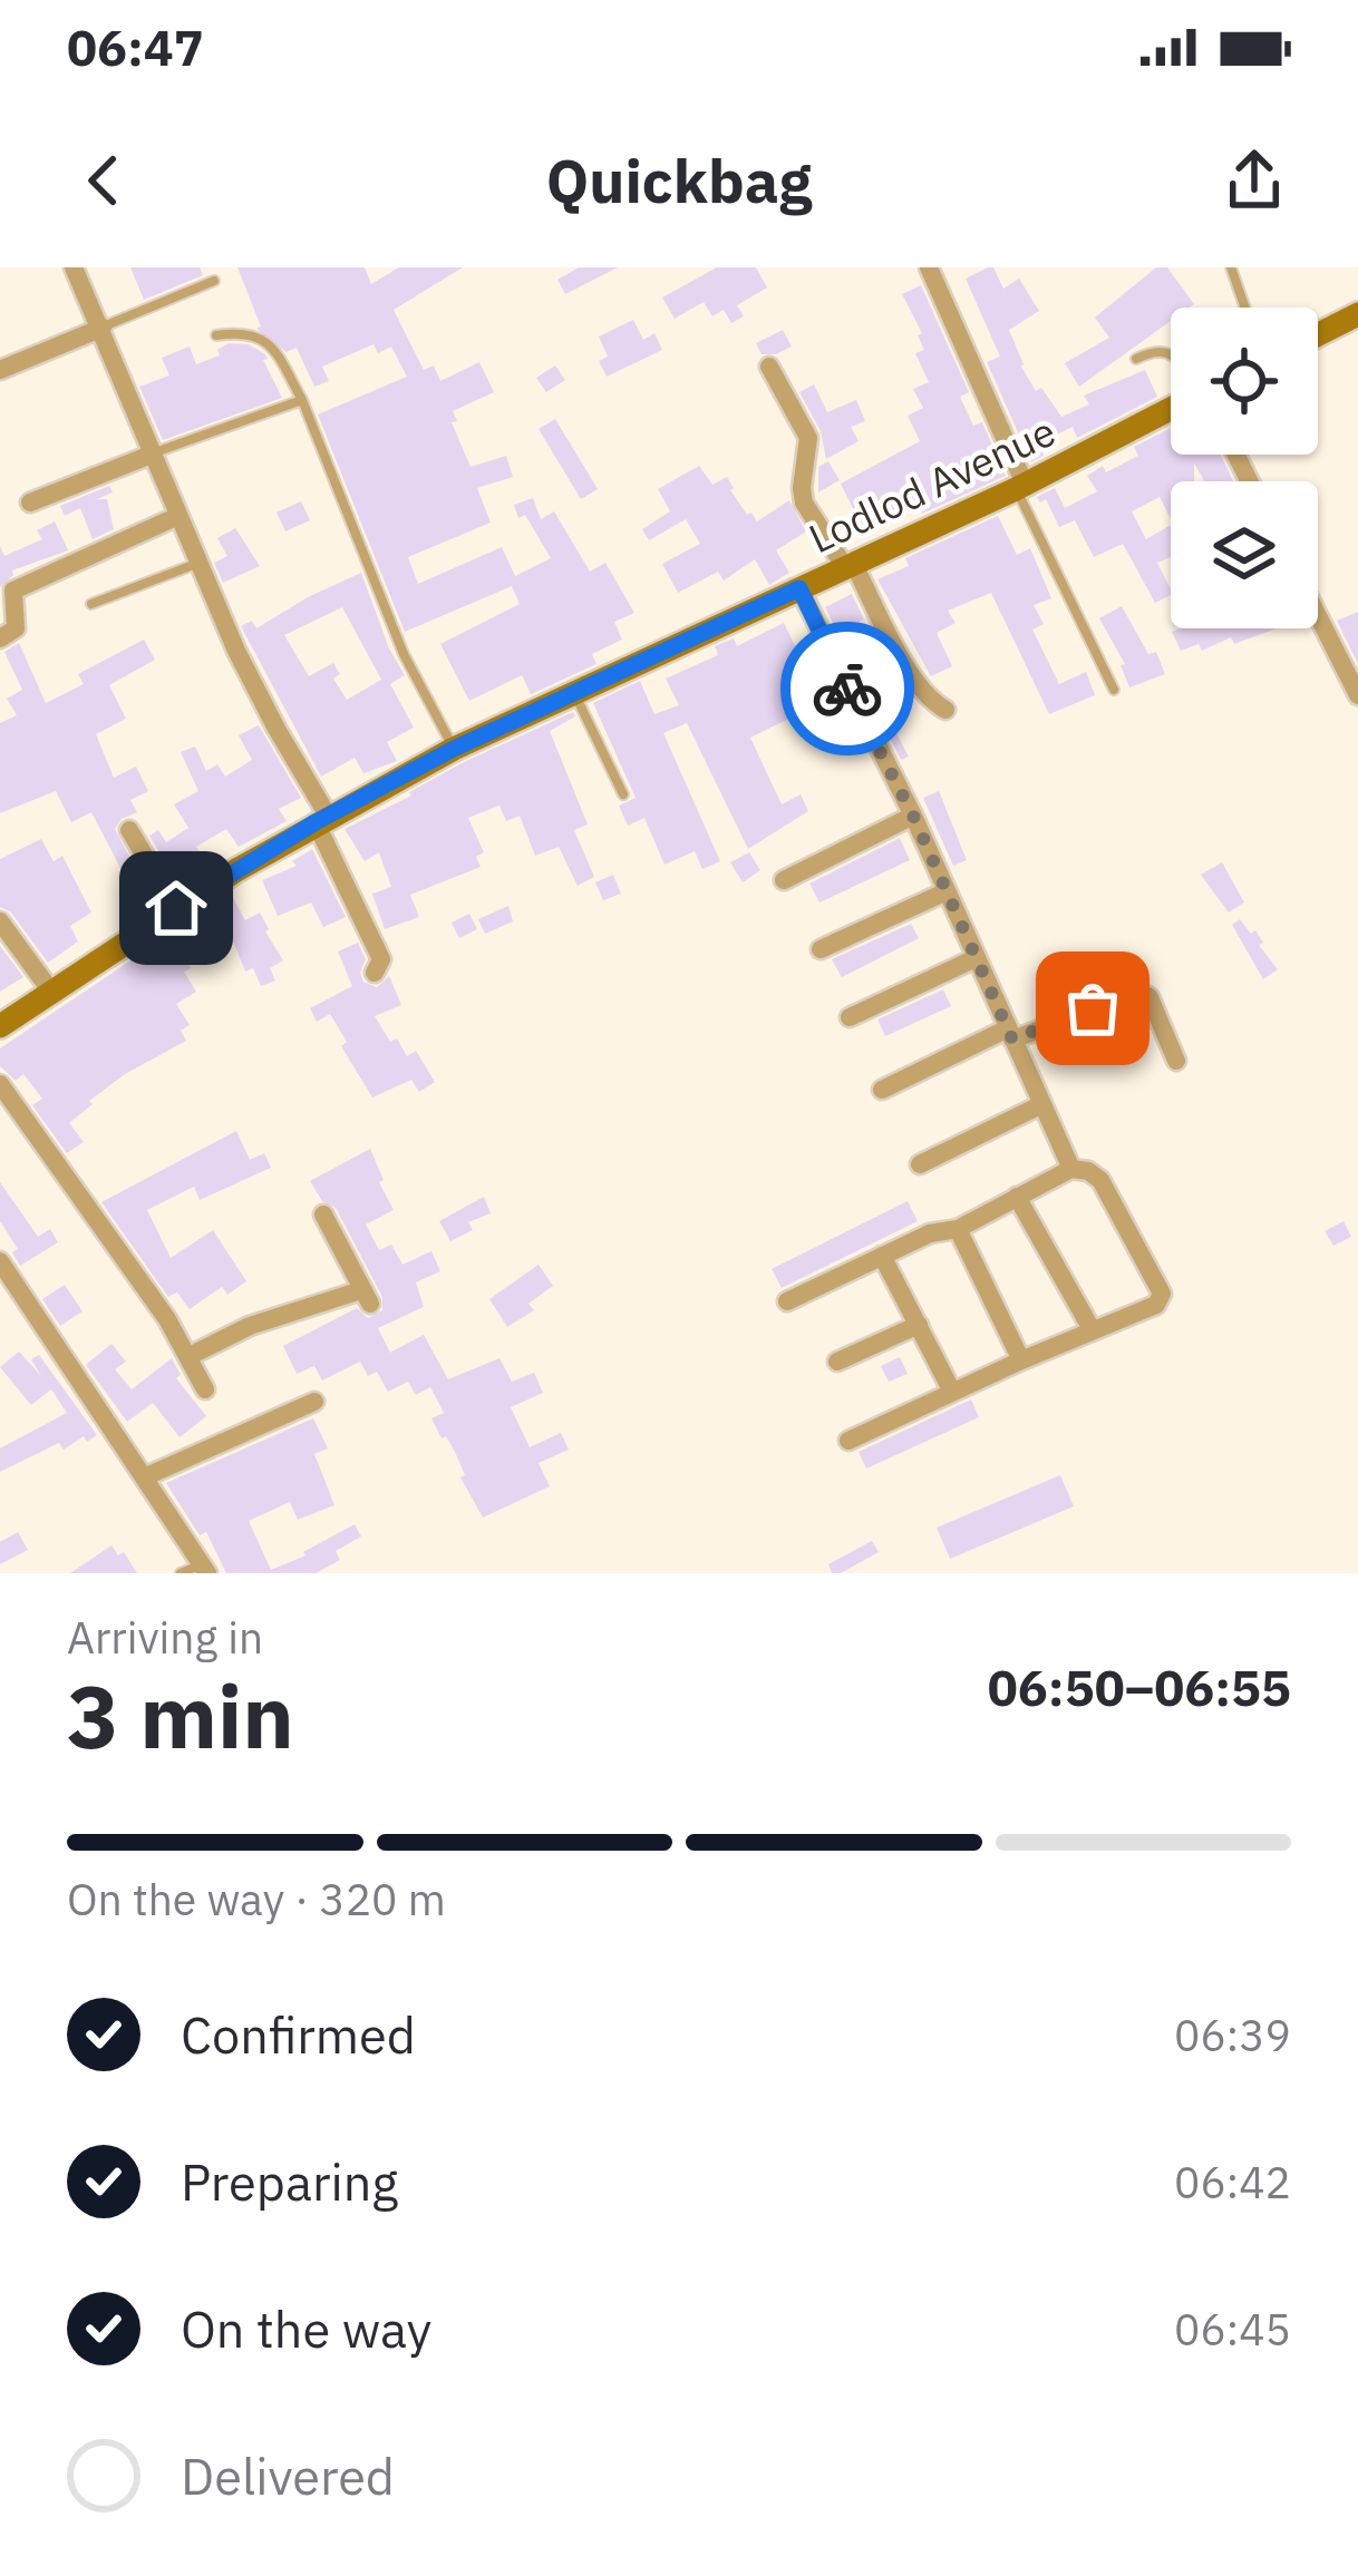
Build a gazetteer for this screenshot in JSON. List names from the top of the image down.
{
  "streets": {
    "main road": ["Lodlod Avenue"]
  },
  "page": {
    "status": "06:47",
    "header": "Quickbag",
    "heading": ["3 min", "Arriving in", "06:50–06:55"],
    "bar": "On the way · 320 m",
    "list": [
      ["Confirmed", "06:39"],
      ["Preparing", "06:42"],
      ["On the way", "06:45"],
      "Delivered"
    ]
  }
}
